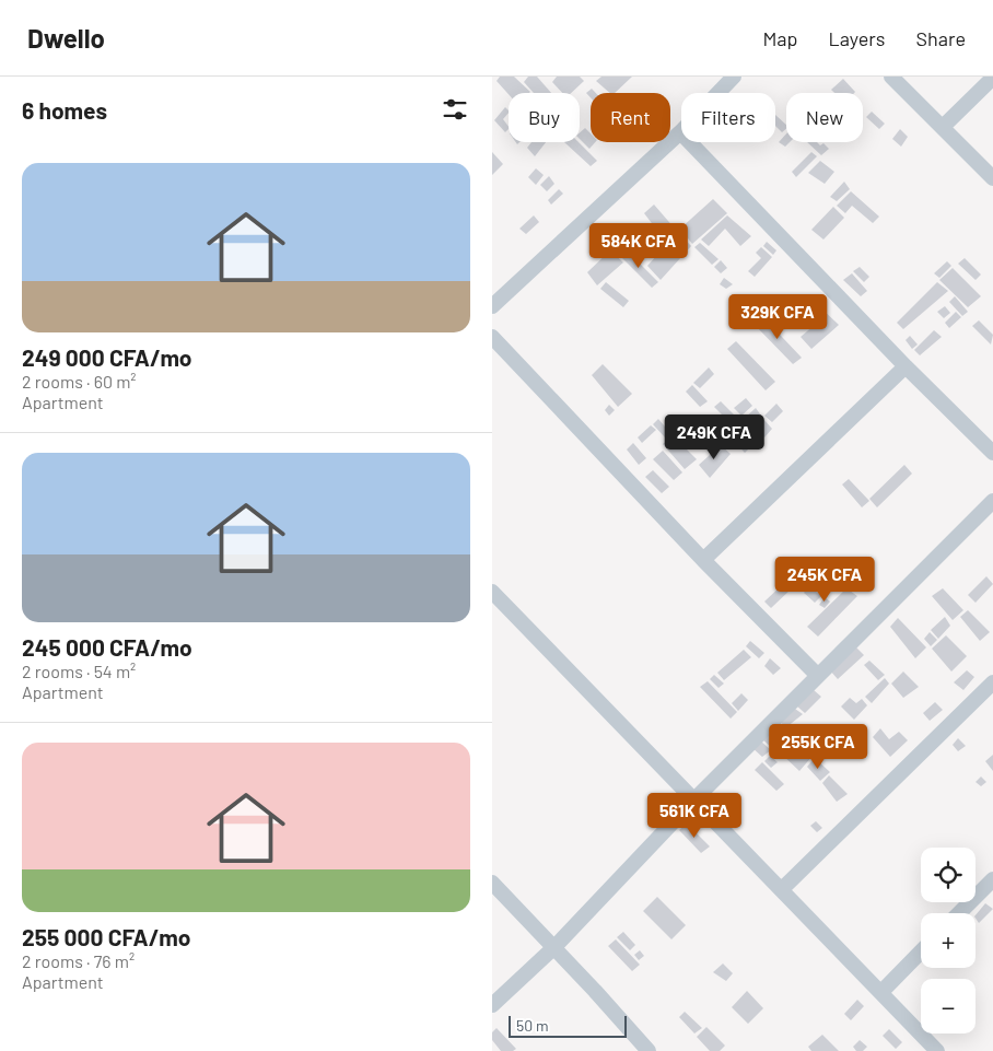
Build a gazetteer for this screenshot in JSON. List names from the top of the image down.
{
  "scale_bar": "50 m",
  "page": {
    "header": "Dwello",
    "nav": ["Map", "Layers", "Share"],
    "heading": "6 homes",
    "chip": [
      "Buy",
      "Rent",
      "Filters",
      "New"
    ],
    "list": [
      {
        "name": "249 000 CFA/mo",
        "note": "2 rooms · 60 m² · Apartment"
      },
      {
        "name": "245 000 CFA/mo",
        "note": "2 rooms · 54 m² · Apartment"
      },
      {
        "name": "255 000 CFA/mo",
        "note": "2 rooms · 76 m² · Apartment"
      }
    ],
    "price": [
      "584K CFA",
      "329K CFA",
      "249K CFA",
      "245K CFA",
      "255K CFA",
      "561K CFA"
    ],
    "map_buttons": ["+", "−"],
    "scale": "50 m"
  }
}
